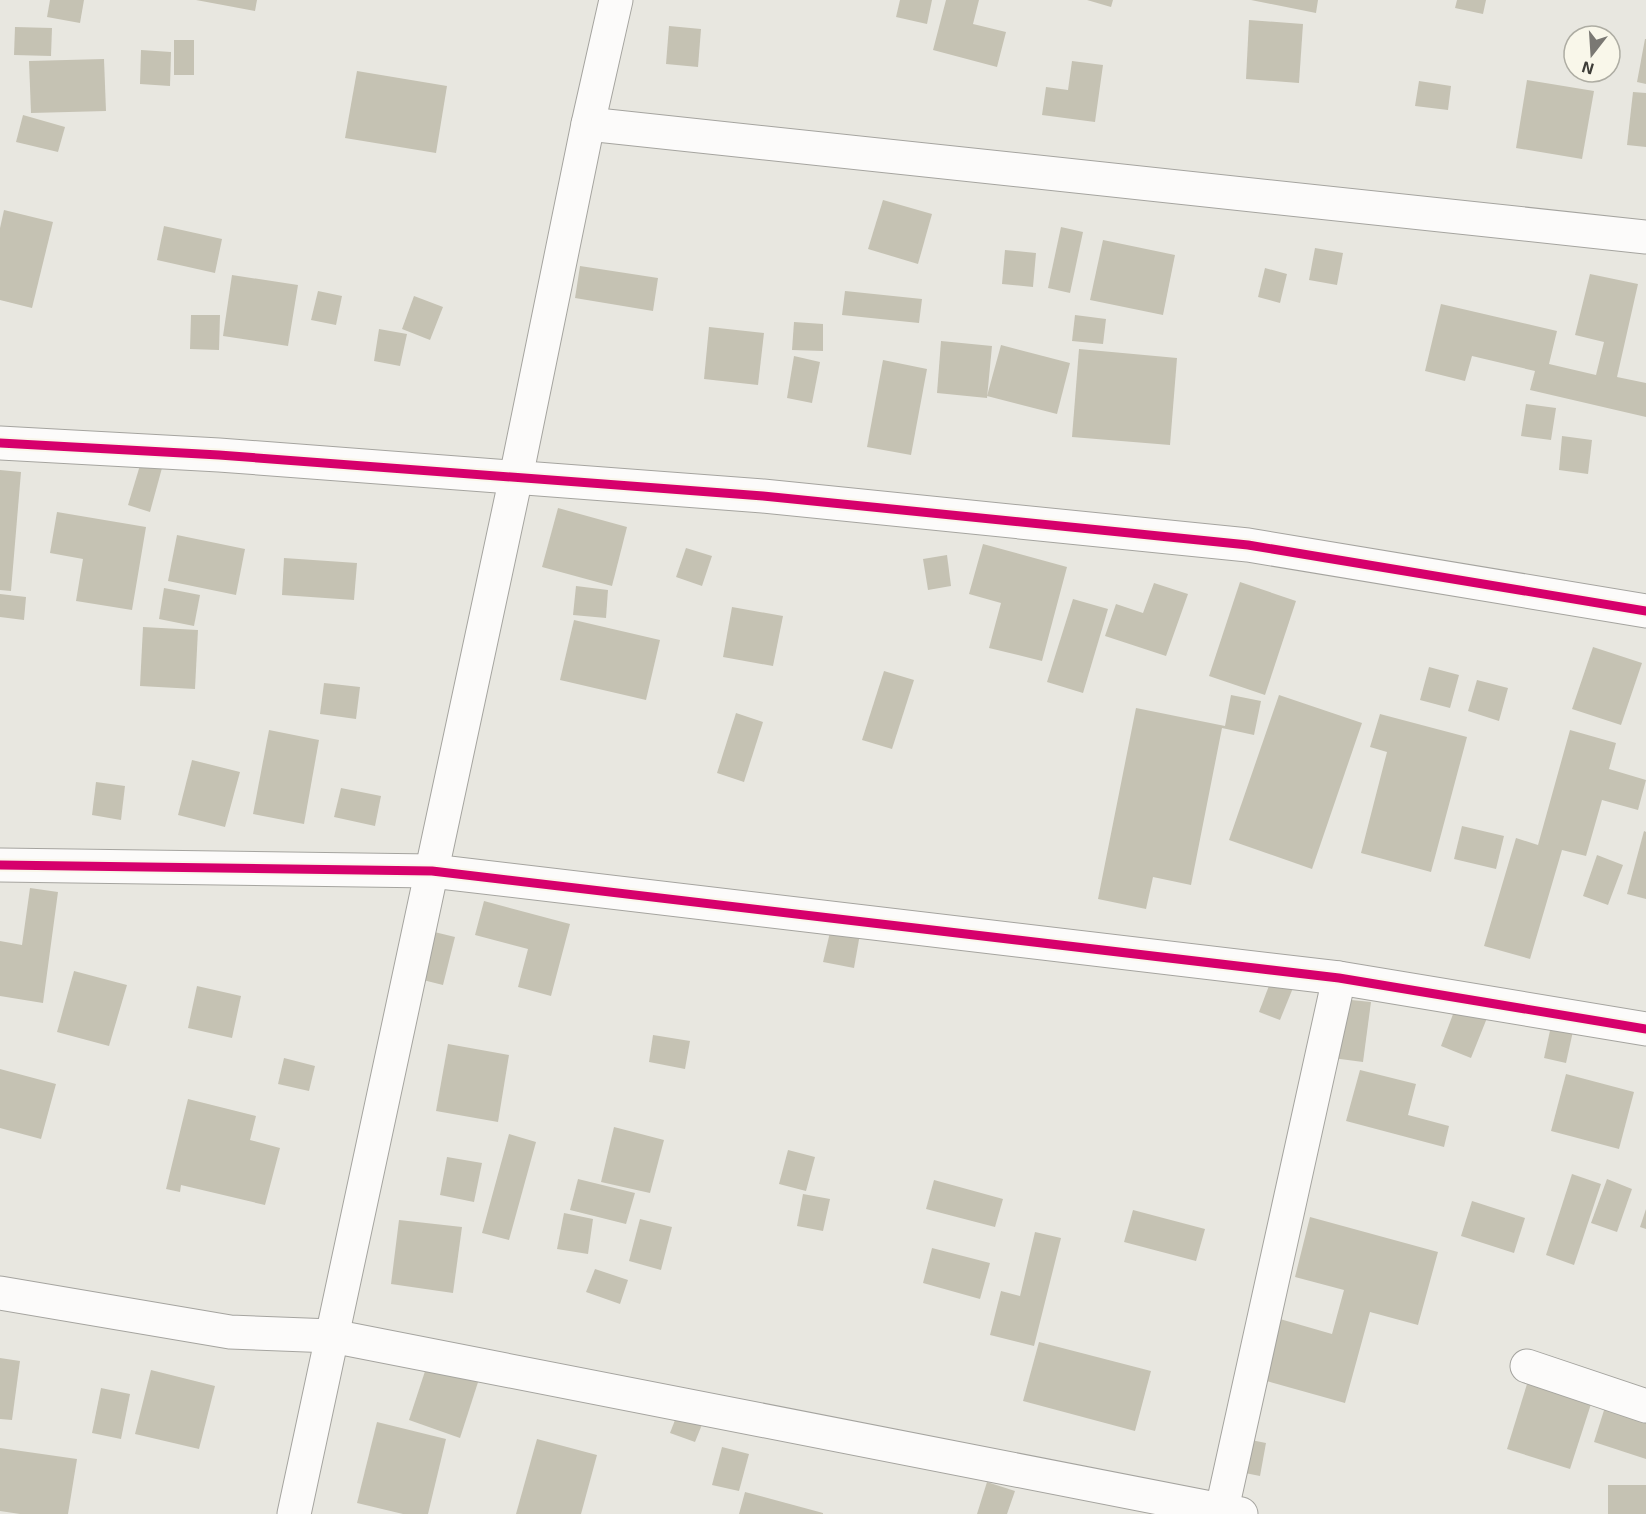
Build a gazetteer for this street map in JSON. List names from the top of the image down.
{
  "north": "bottom"
}
